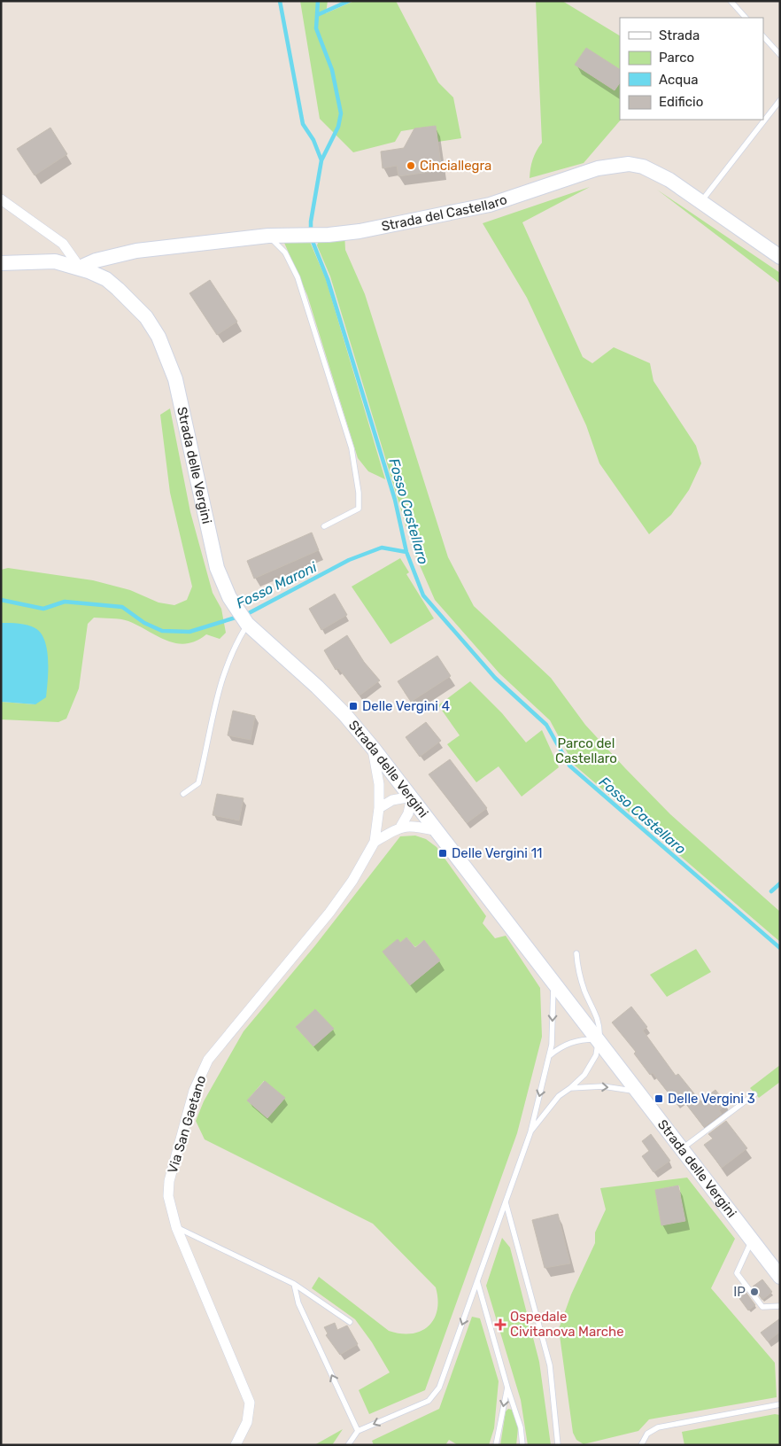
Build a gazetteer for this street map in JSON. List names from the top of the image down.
{
  "streets": {
    "main road": ["Strada del Castellaro", "Strada delle Vergini"],
    "street": ["Via San Gaetano"]
  },
  "crossings": [
    ["Strada del Castellaro", "Strada delle Vergini"],
    ["Strada delle Vergini", "Via San Gaetano"]
  ],
  "water": ["Fosso Castellaro", "Fosso Maroni"],
  "parks": ["Parco del Castellaro"],
  "places": {
    "other": ["Cinciallegra", "IP"],
    "transit": ["Delle Vergini 4", "Delle Vergini 11", "Delle Vergini 3"],
    "health": ["Ospedale Civitanova Marche"]
  },
  "legend": [
    "Strada",
    "Parco",
    "Acqua",
    "Edificio"
  ]
}
